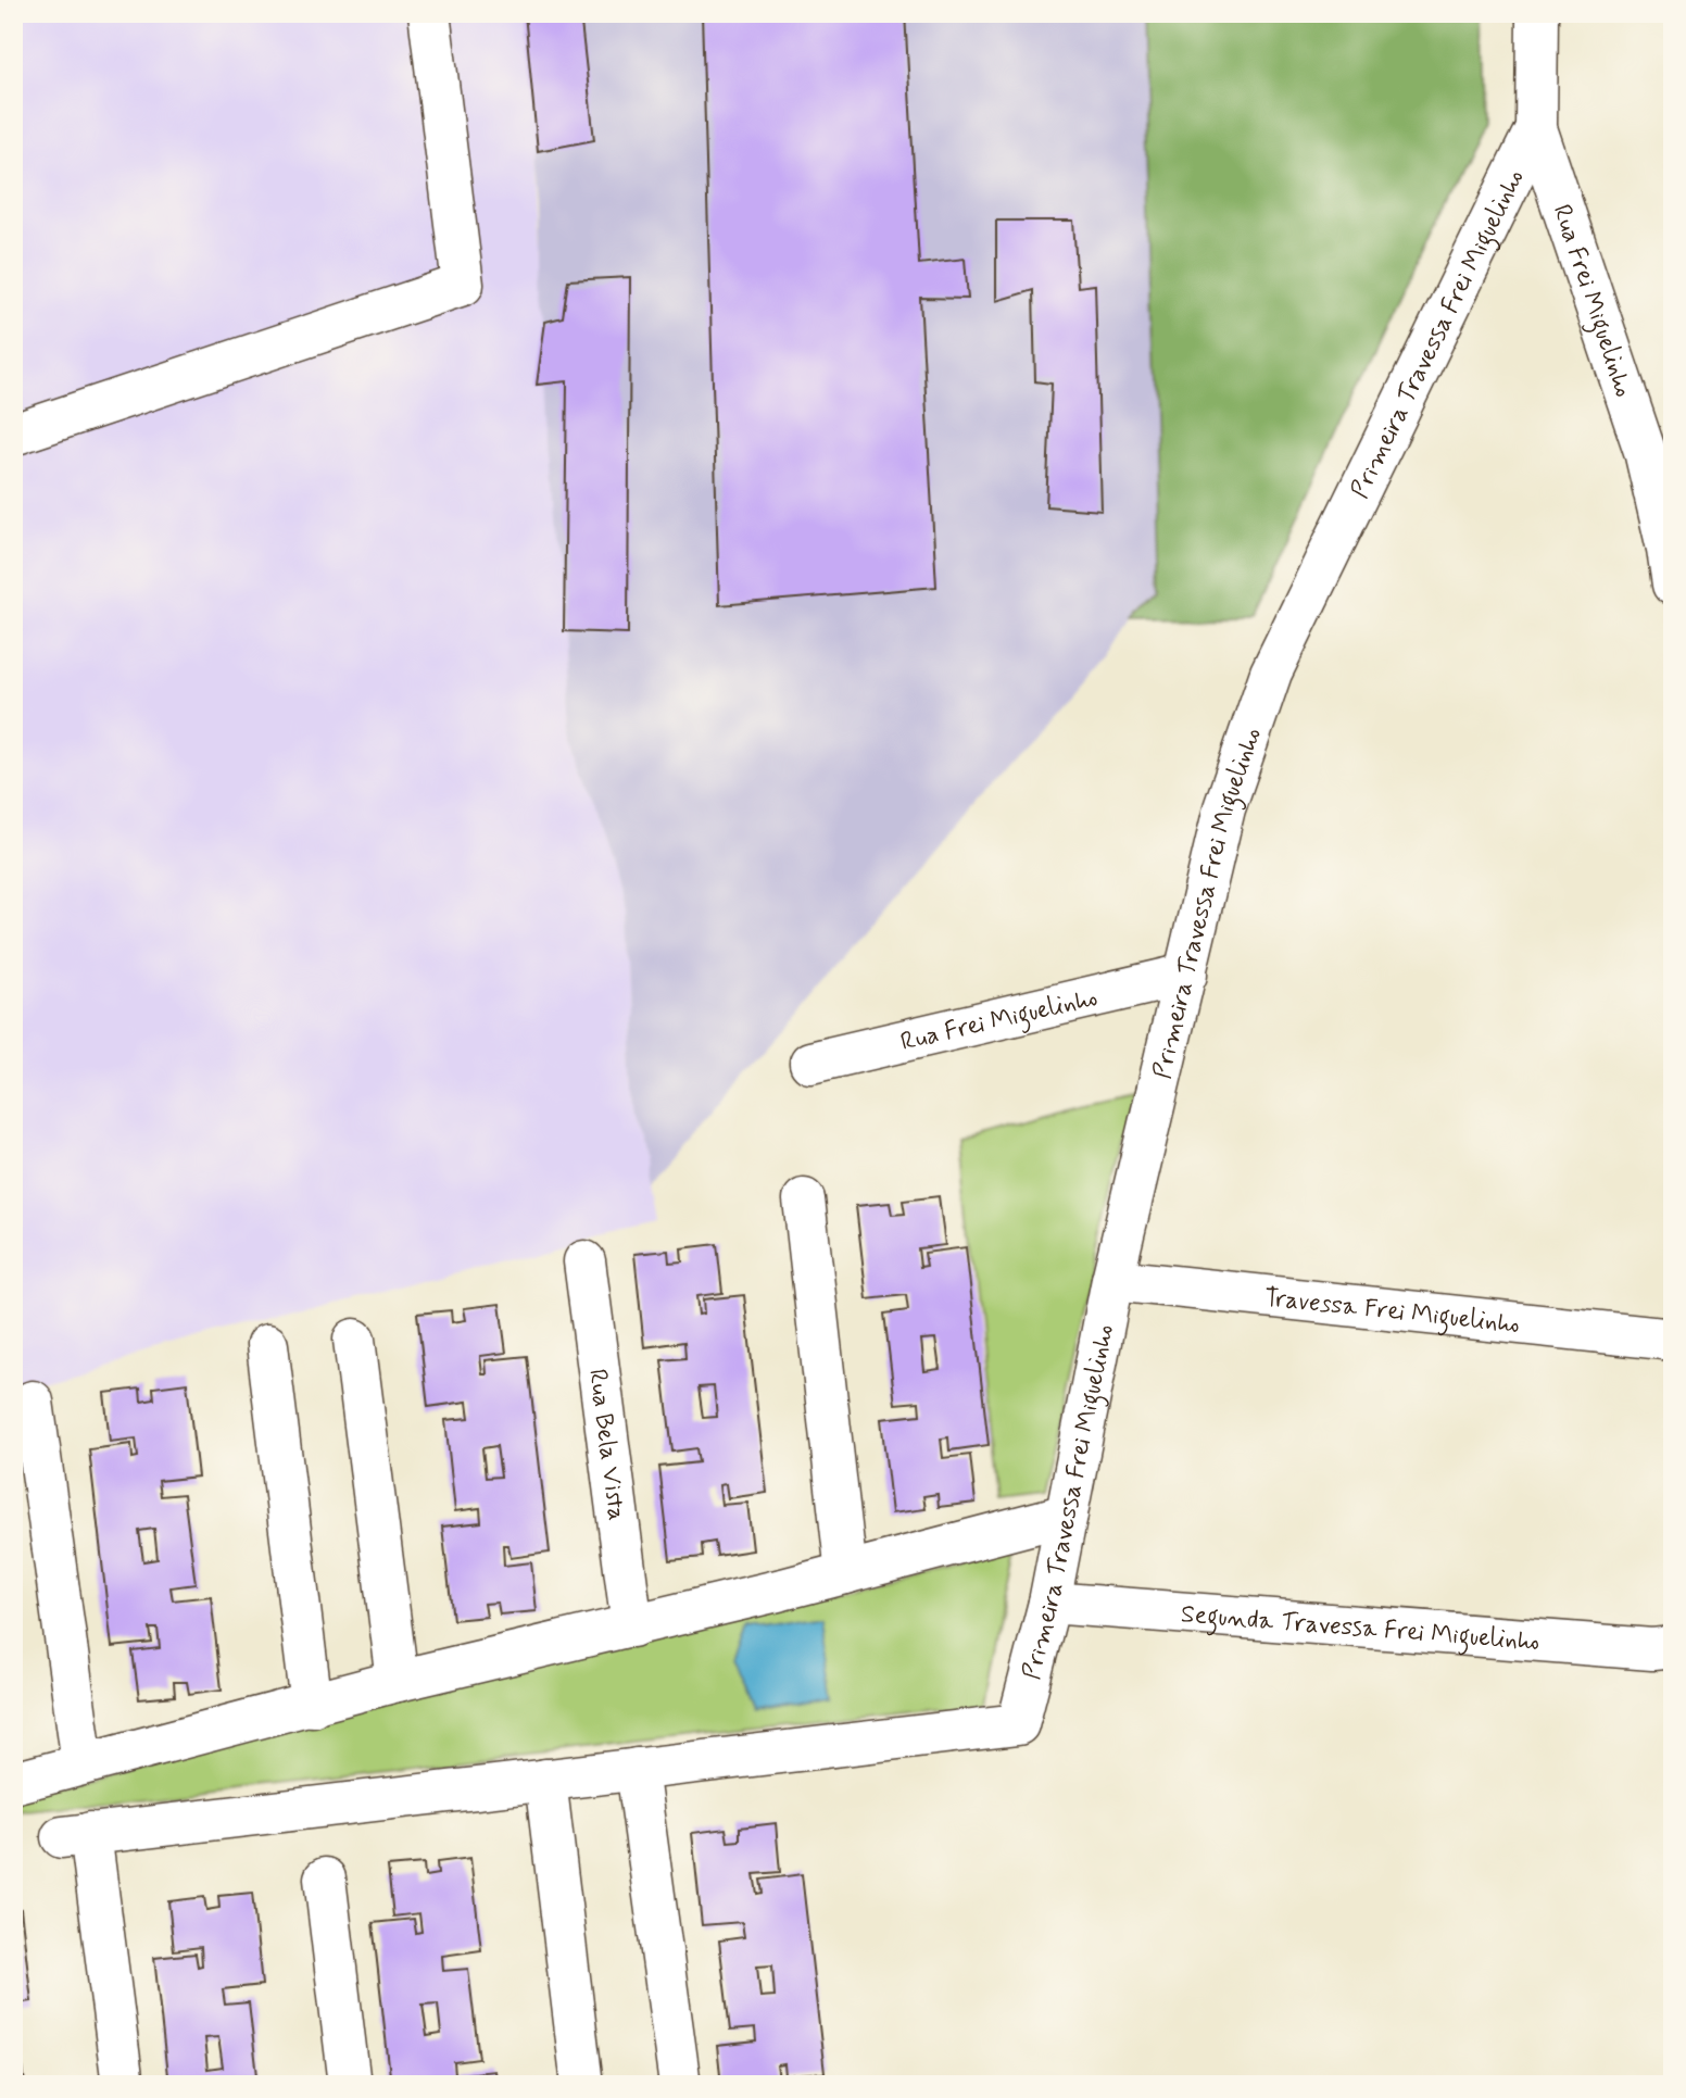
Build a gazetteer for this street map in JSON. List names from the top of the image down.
{
  "streets": {
    "street": [
      "Rua Frei Miguelinho",
      "Primeira Travessa Frei Miguelinho",
      "Travessa Frei Miguelinho",
      "Rua Bela Vista",
      "Segunda Travessa Frei Miguelinho"
    ]
  },
  "crossings": [
    ["Rua Frei Miguelinho", "Primeira Travessa Frei Miguelinho"],
    ["Primeira Travessa Frei Miguelinho", "Travessa Frei Miguelinho"],
    ["Primeira Travessa Frei Miguelinho", "Segunda Travessa Frei Miguelinho"]
  ]
}
